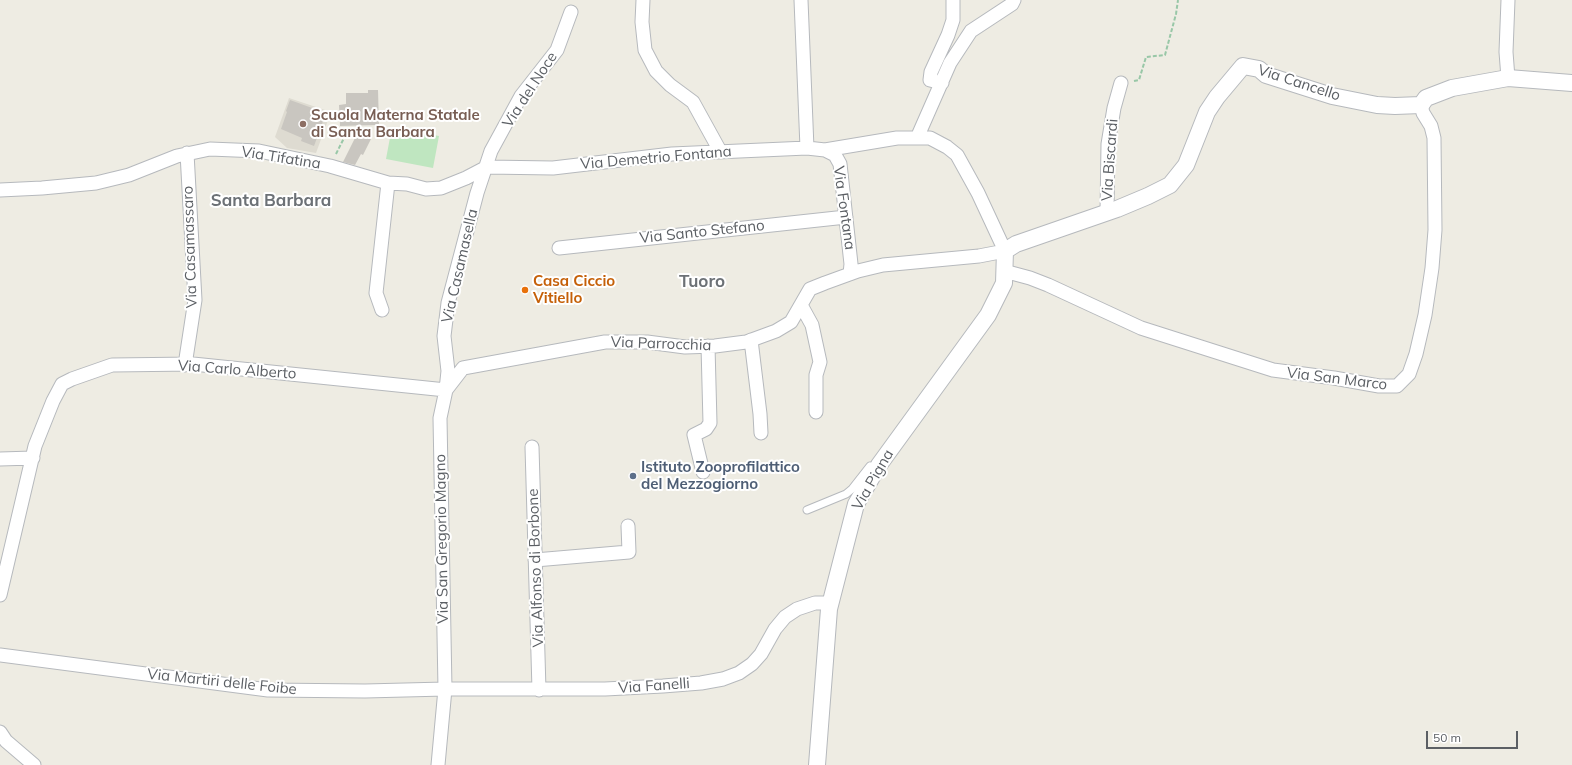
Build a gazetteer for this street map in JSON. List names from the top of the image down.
{
  "streets": {
    "street": [
      "Via Cancello",
      "Via del Noce",
      "Via Tifatina",
      "Via Demetrio Fontana",
      "Via Biscardi",
      "Via Fontana",
      "Via Santo Stefano",
      "Via Casamassaro",
      "Via Casamasella",
      "Via Parrocchia",
      "Via Carlo Alberto",
      "Via San Marco",
      "Via Pigna",
      "Via San Gregorio Magno",
      "Via Alfonso di Borbone",
      "Via Martiri delle Foibe",
      "Via Fanelli"
    ]
  },
  "crossings": [
    ["Via Cancello", "Via Demetrio Fontana"],
    ["Via Cancello", "Via Biscardi"],
    ["Via Cancello", "Via Parrocchia"],
    ["Via Cancello", "Via San Marco"],
    ["Via Cancello", "Via Pigna"],
    ["Via del Noce", "Via Tifatina"],
    ["Via del Noce", "Via Demetrio Fontana"],
    ["Via del Noce", "Via Casamasella"],
    ["Via Tifatina", "Via Demetrio Fontana"],
    ["Via Tifatina", "Via Casamassaro"],
    ["Via Tifatina", "Via Casamasella"],
    ["Via Demetrio Fontana", "Via Fontana"],
    ["Via Demetrio Fontana", "Via Casamasella"],
    ["Via Demetrio Fontana", "Via Parrocchia"],
    ["Via Demetrio Fontana", "Via Pigna"],
    ["Via Fontana", "Via Santo Stefano"],
    ["Via Fontana", "Via Parrocchia"],
    ["Via Casamassaro", "Via Carlo Alberto"],
    ["Via Casamasella", "Via Parrocchia"],
    ["Via Casamasella", "Via Carlo Alberto"],
    ["Via Casamasella", "Via San Gregorio Magno"],
    ["Via Parrocchia", "Via Carlo Alberto"],
    ["Via Parrocchia", "Via Pigna"],
    ["Via Parrocchia", "Via San Gregorio Magno"],
    ["Via Carlo Alberto", "Via San Gregorio Magno"],
    ["Via San Marco", "Via Pigna"],
    ["Via Pigna", "Via Fanelli"],
    ["Via San Gregorio Magno", "Via Martiri delle Foibe"],
    ["Via San Gregorio Magno", "Via Fanelli"],
    ["Via Alfonso di Borbone", "Via Fanelli"],
    ["Via Martiri delle Foibe", "Via Fanelli"]
  ],
  "districts": ["Santa Barbara", "Tuoro"],
  "places": ["Scuola Materna Statale di Santa Barbara", "Casa Ciccio Vitiello", "Istituto Zooprofilattico del Mezzogiorno"],
  "scale_bar": "50 m"
}
